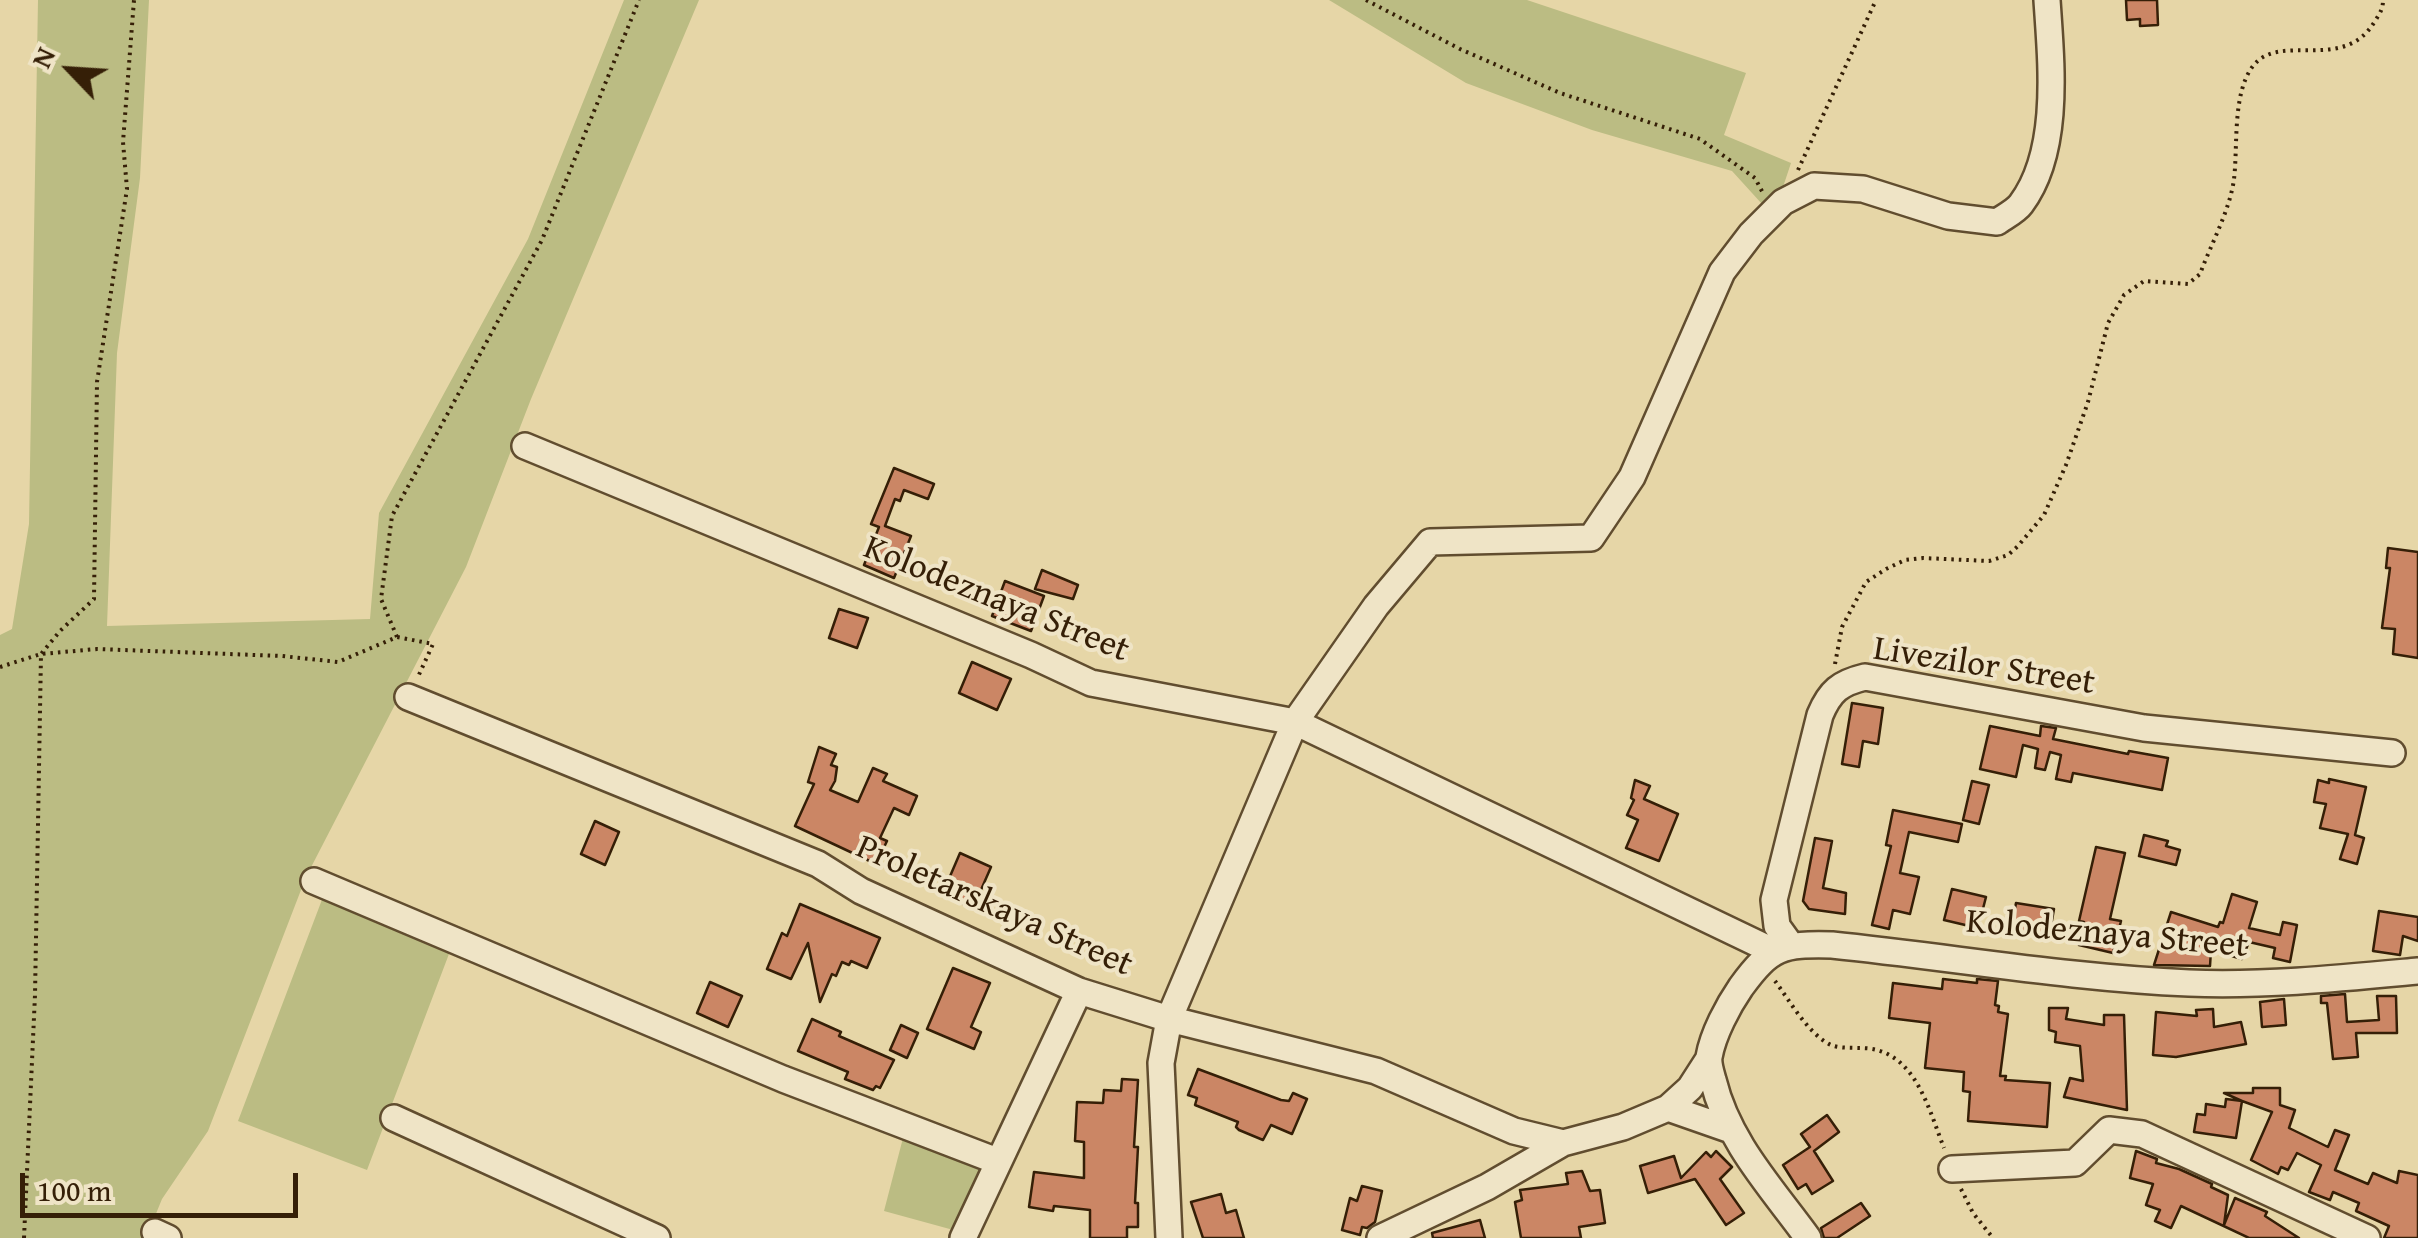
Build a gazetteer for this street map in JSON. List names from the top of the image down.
{
  "streets": {
    "street": ["Kolodeznaya Street", "Livezilor Street", "Proletarskaya Street"]
  },
  "crossings": [
    ["Kolodeznaya Street", "Livezilor Street"],
    ["Kolodeznaya Street", "Proletarskaya Street"],
    ["Livezilor Street", "Proletarskaya Street"]
  ],
  "scale_bar": "100 m",
  "north": "top left"
}
